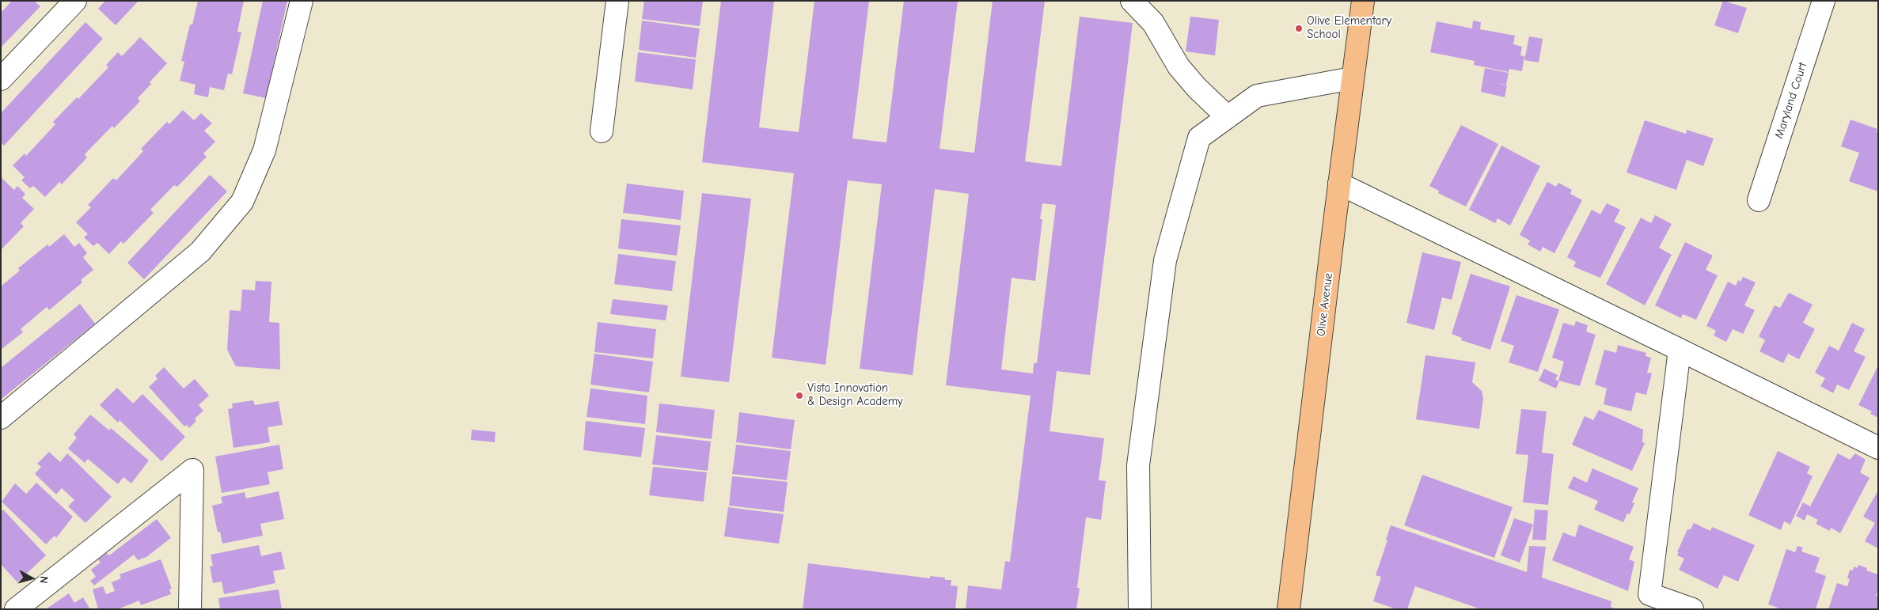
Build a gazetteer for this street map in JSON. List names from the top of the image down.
{
  "streets": {
    "main road": ["Olive Avenue"],
    "street": ["Maryland Court"]
  },
  "places": ["Olive Elementary School", "Vista Innovation & Design Academy"],
  "north": "right"
}
